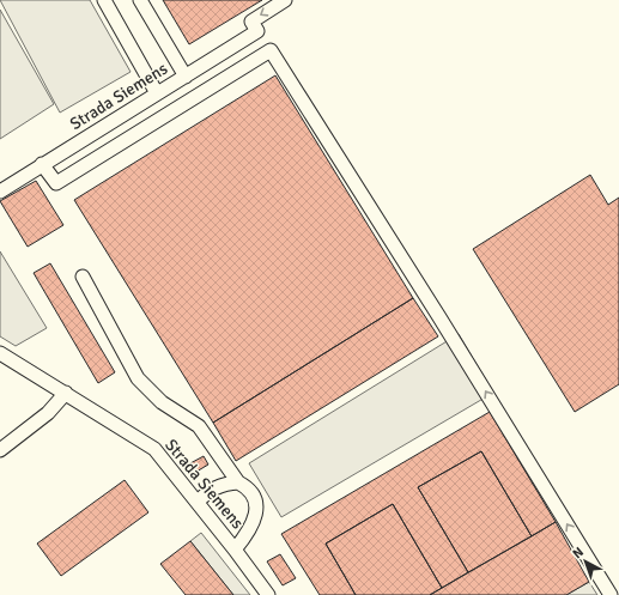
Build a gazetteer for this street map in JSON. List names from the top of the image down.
{
  "streets": {
    "street": ["Strada Siemens"]
  },
  "north": "top left"
}
